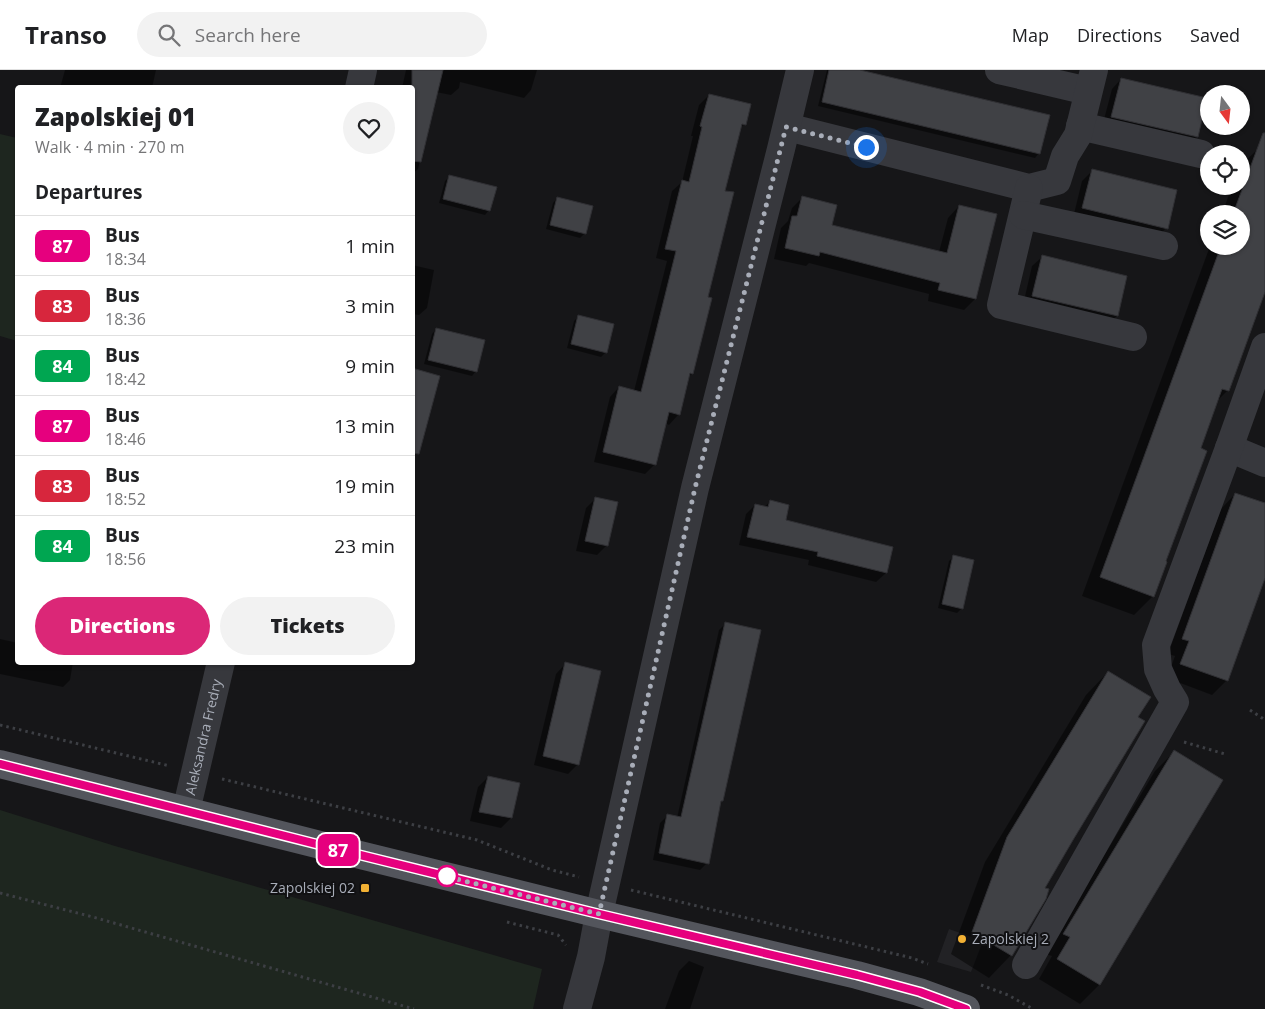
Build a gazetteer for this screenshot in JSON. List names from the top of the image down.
{
  "streets": {
    "street": ["Aleksandra Fredry"]
  },
  "places": {
    "transit": ["Zapolskiej 02"],
    "other": ["Zapolskiej 2"]
  },
  "lines": ["bus line 87"],
  "north": "bottom",
  "page": {
    "header": "Transo",
    "search": "Search here",
    "nav": ["Map", "Directions", "Saved"],
    "on_map": "87",
    "heading": [
      ["Zapolskiej 01", "Walk · 4 min · 270 m"],
      "Departures"
    ],
    "list": [
      {
        "mark": "87",
        "name": "Bus",
        "note": "18:34",
        "value": "1 min"
      },
      {
        "mark": "83",
        "name": "Bus",
        "note": "18:36",
        "value": "3 min"
      },
      {
        "mark": "84",
        "name": "Bus",
        "note": "18:42",
        "value": "9 min"
      },
      {
        "mark": "87",
        "name": "Bus",
        "note": "18:46",
        "value": "13 min"
      },
      {
        "mark": "83",
        "name": "Bus",
        "note": "18:52",
        "value": "19 min"
      },
      {
        "mark": "84",
        "name": "Bus",
        "note": "18:56",
        "value": "23 min"
      }
    ],
    "buttons": ["Directions", "Tickets"]
  }
}
